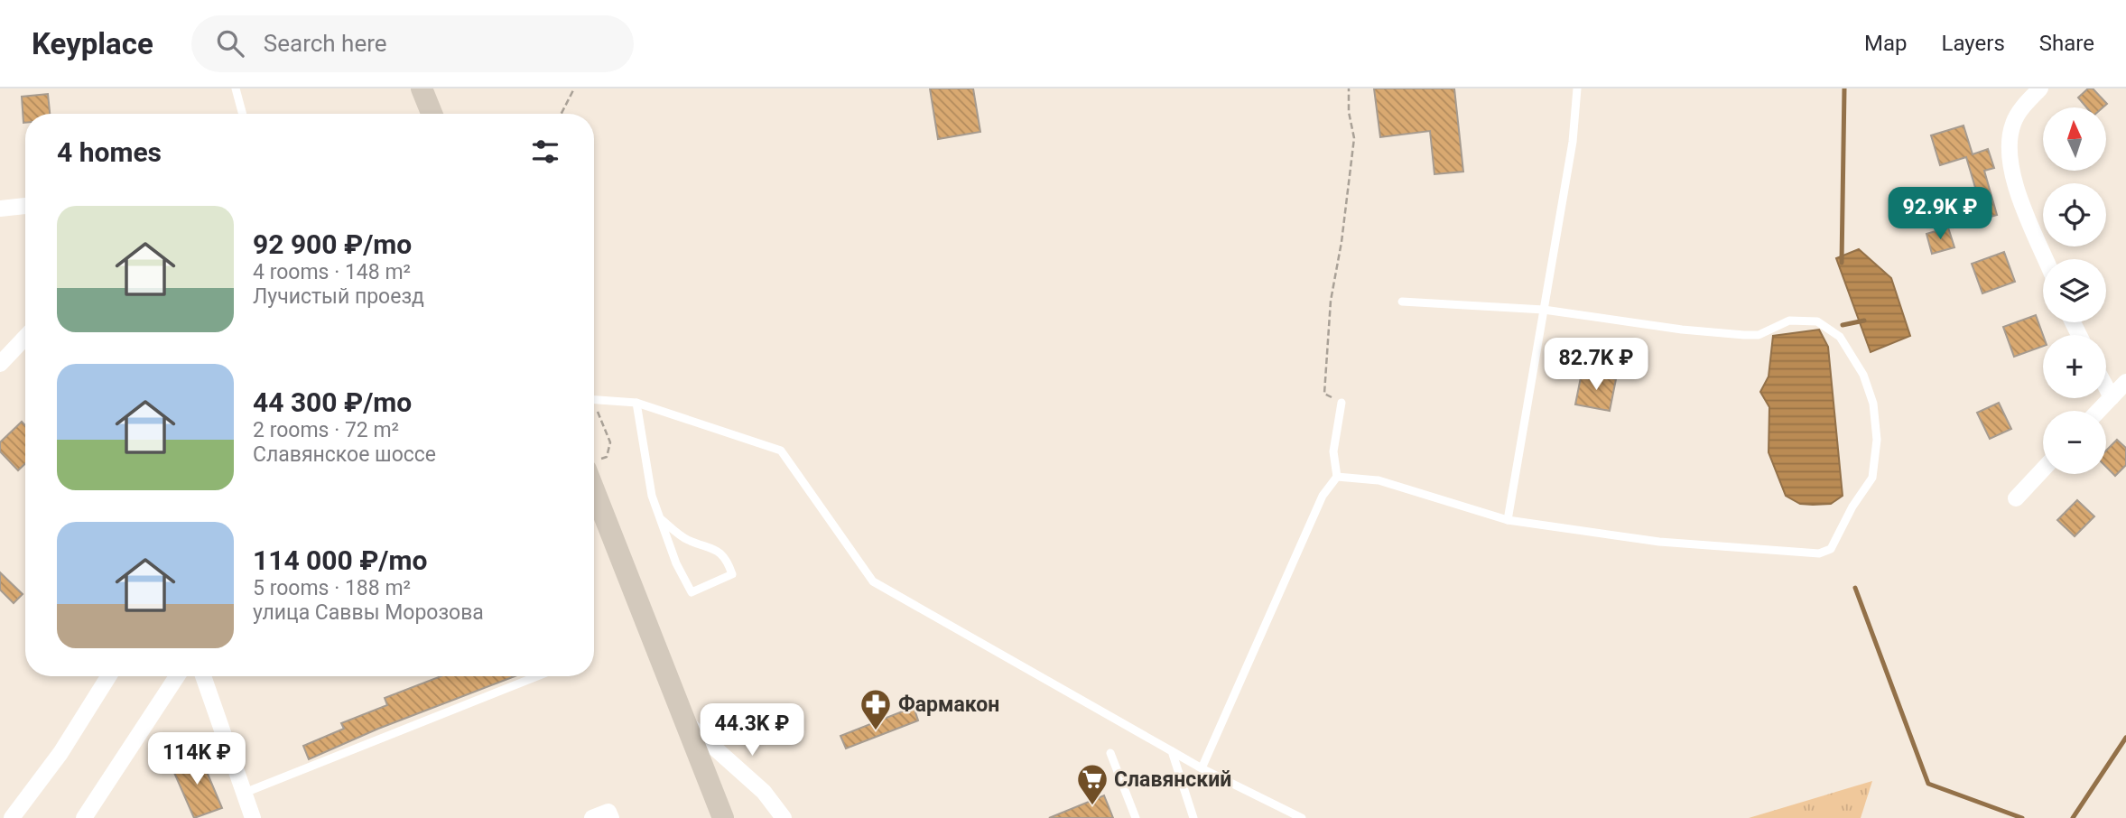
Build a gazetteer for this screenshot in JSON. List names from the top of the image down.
{
  "places": {
    "pharmacy": ["Фармакон"],
    "supermarket": ["Славянский"]
  },
  "north": "top",
  "page": {
    "header": "Keyplace",
    "search": "Search here",
    "nav": ["Map", "Layers", "Share"],
    "map_buttons": ["+", "−"],
    "heading": "4 homes",
    "price": [
      "92.9K ₽",
      "82.7K ₽",
      "44.3K ₽",
      "114K ₽"
    ],
    "list": [
      {
        "name": "92 900 ₽/mo",
        "note": "4 rooms · 148 m² · Лучистый проезд"
      },
      {
        "name": "44 300 ₽/mo",
        "note": "2 rooms · 72 m² · Славянское шоссе"
      },
      {
        "name": "114 000 ₽/mo",
        "note": "5 rooms · 188 m² · улица Саввы Морозова"
      }
    ]
  }
}
